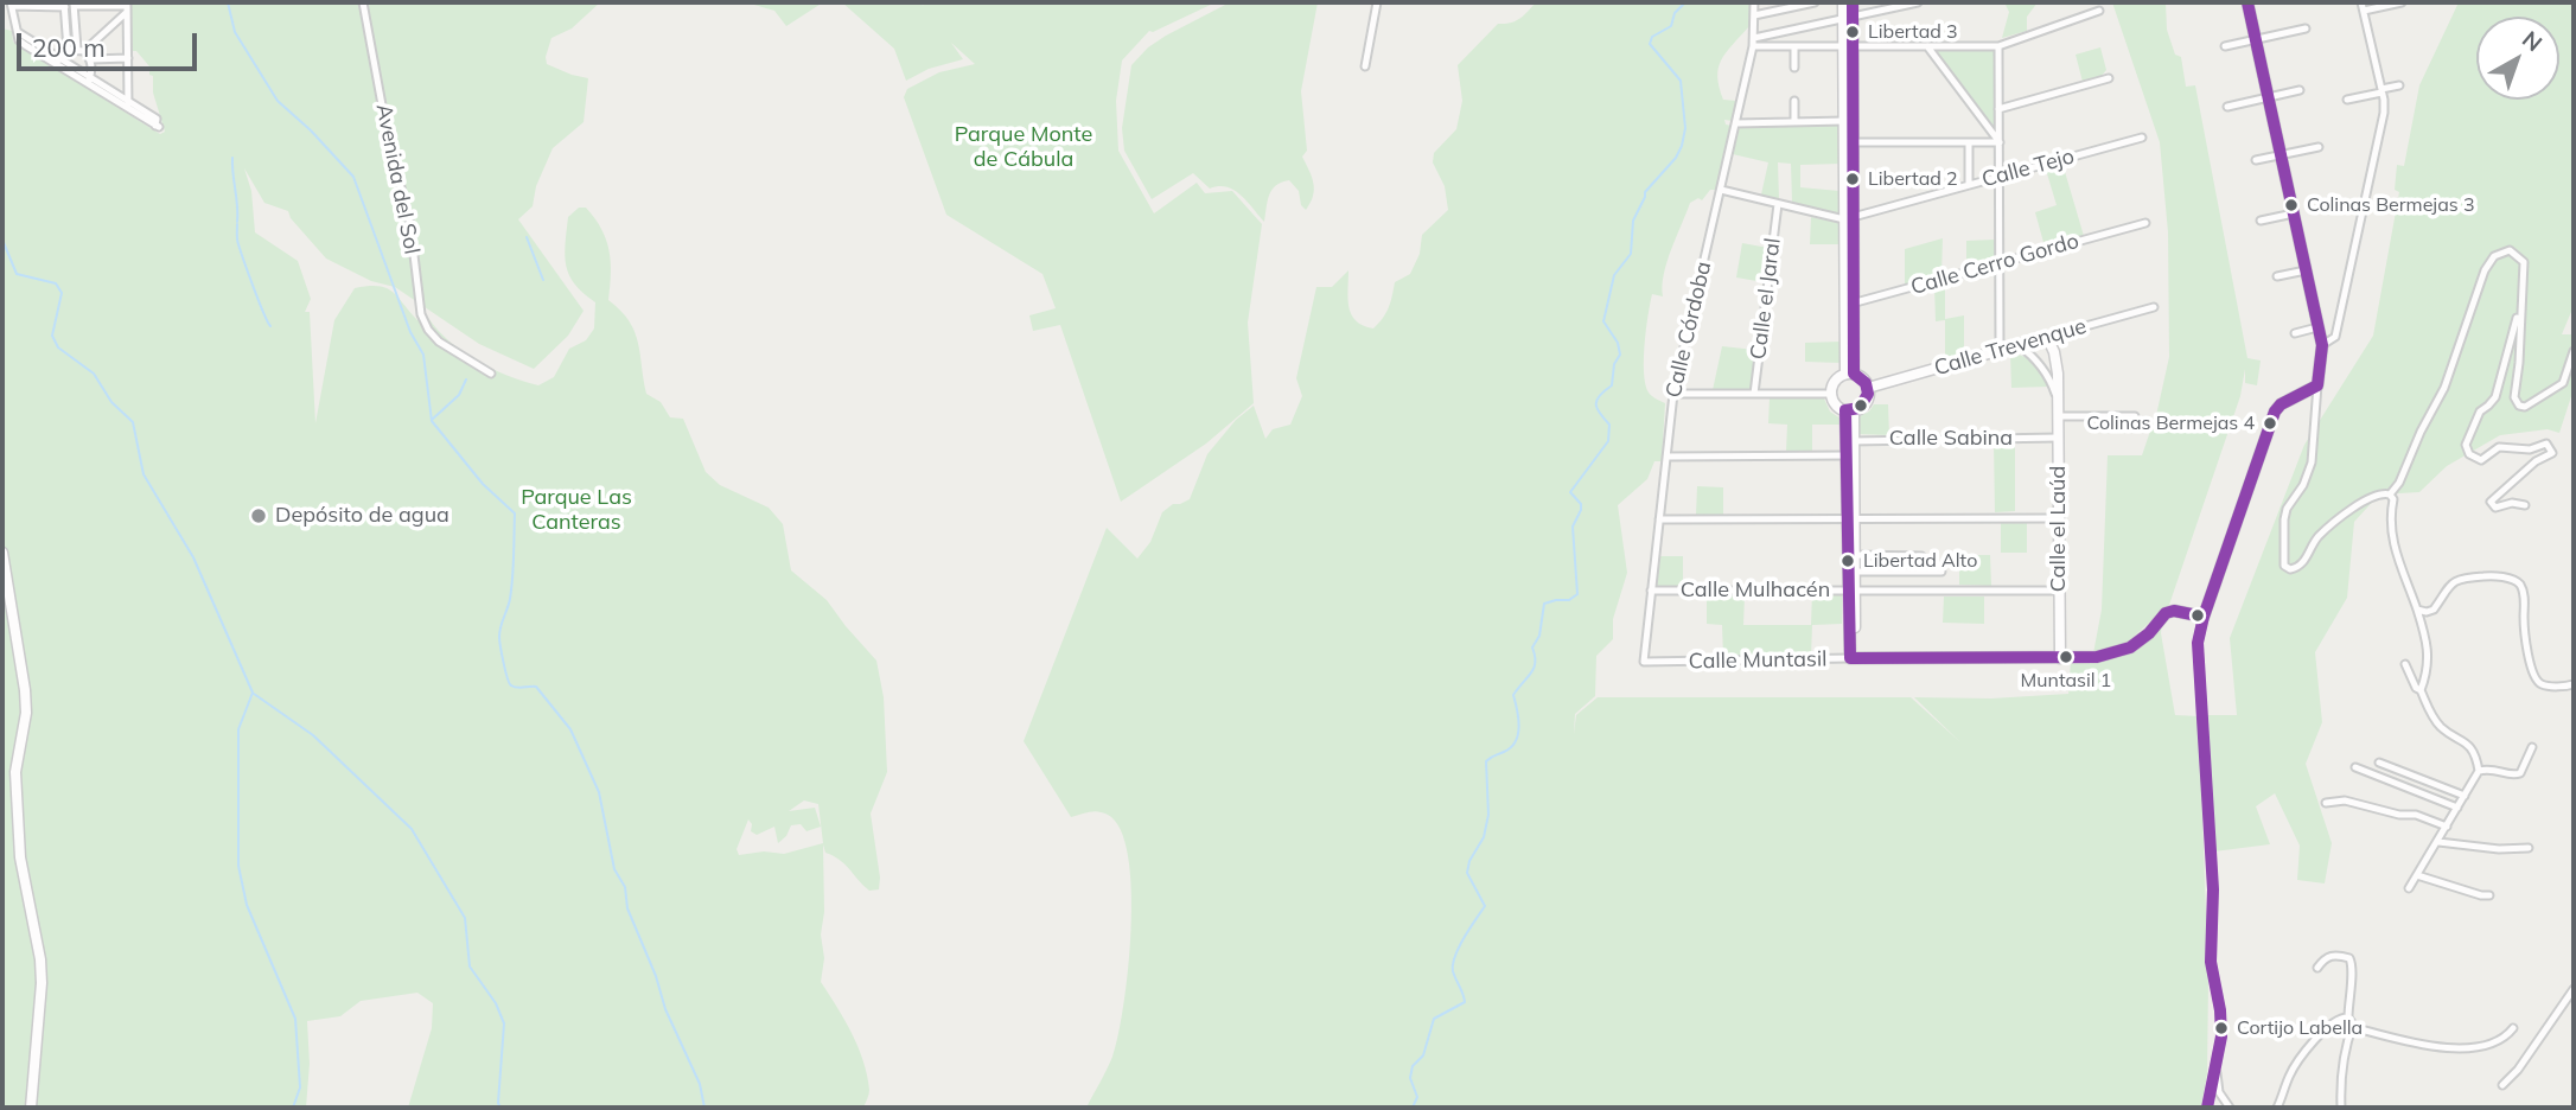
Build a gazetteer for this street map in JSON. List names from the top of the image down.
{
  "streets": {
    "street": [
      "Calle Tejo",
      "Avenida del Sol",
      "Calle Cerro Gordo",
      "Calle el Jaral",
      "Calle Córdoba",
      "Calle Trevenque",
      "Calle Sabina",
      "Calle el Laúd",
      "Calle Mulhacén",
      "Calle Muntasil"
    ]
  },
  "crossings": [
    ["Calle Tejo", "Calle el Jaral"],
    ["Calle Tejo", "Calle Córdoba"],
    ["Calle Córdoba", "Calle Sabina"],
    ["Calle Córdoba", "Calle Mulhacén"],
    ["Calle Córdoba", "Calle Muntasil"],
    ["Calle Trevenque", "Calle el Laúd"],
    ["Calle Sabina", "Calle el Laúd"],
    ["Calle el Laúd", "Calle Mulhacén"],
    ["Calle el Laúd", "Calle Muntasil"]
  ],
  "parks": ["Parque Monte de Cábula", "Parque Las Canteras"],
  "places": [
    "Libertad 3",
    "Libertad 2",
    "Colinas Bermejas 3",
    "Colinas Bermejas 4",
    "Depósito de agua",
    "Libertad Alto",
    "Muntasil 1",
    "Cortijo Labella"
  ],
  "scale_bar": "200 m",
  "north": "top right"
}
